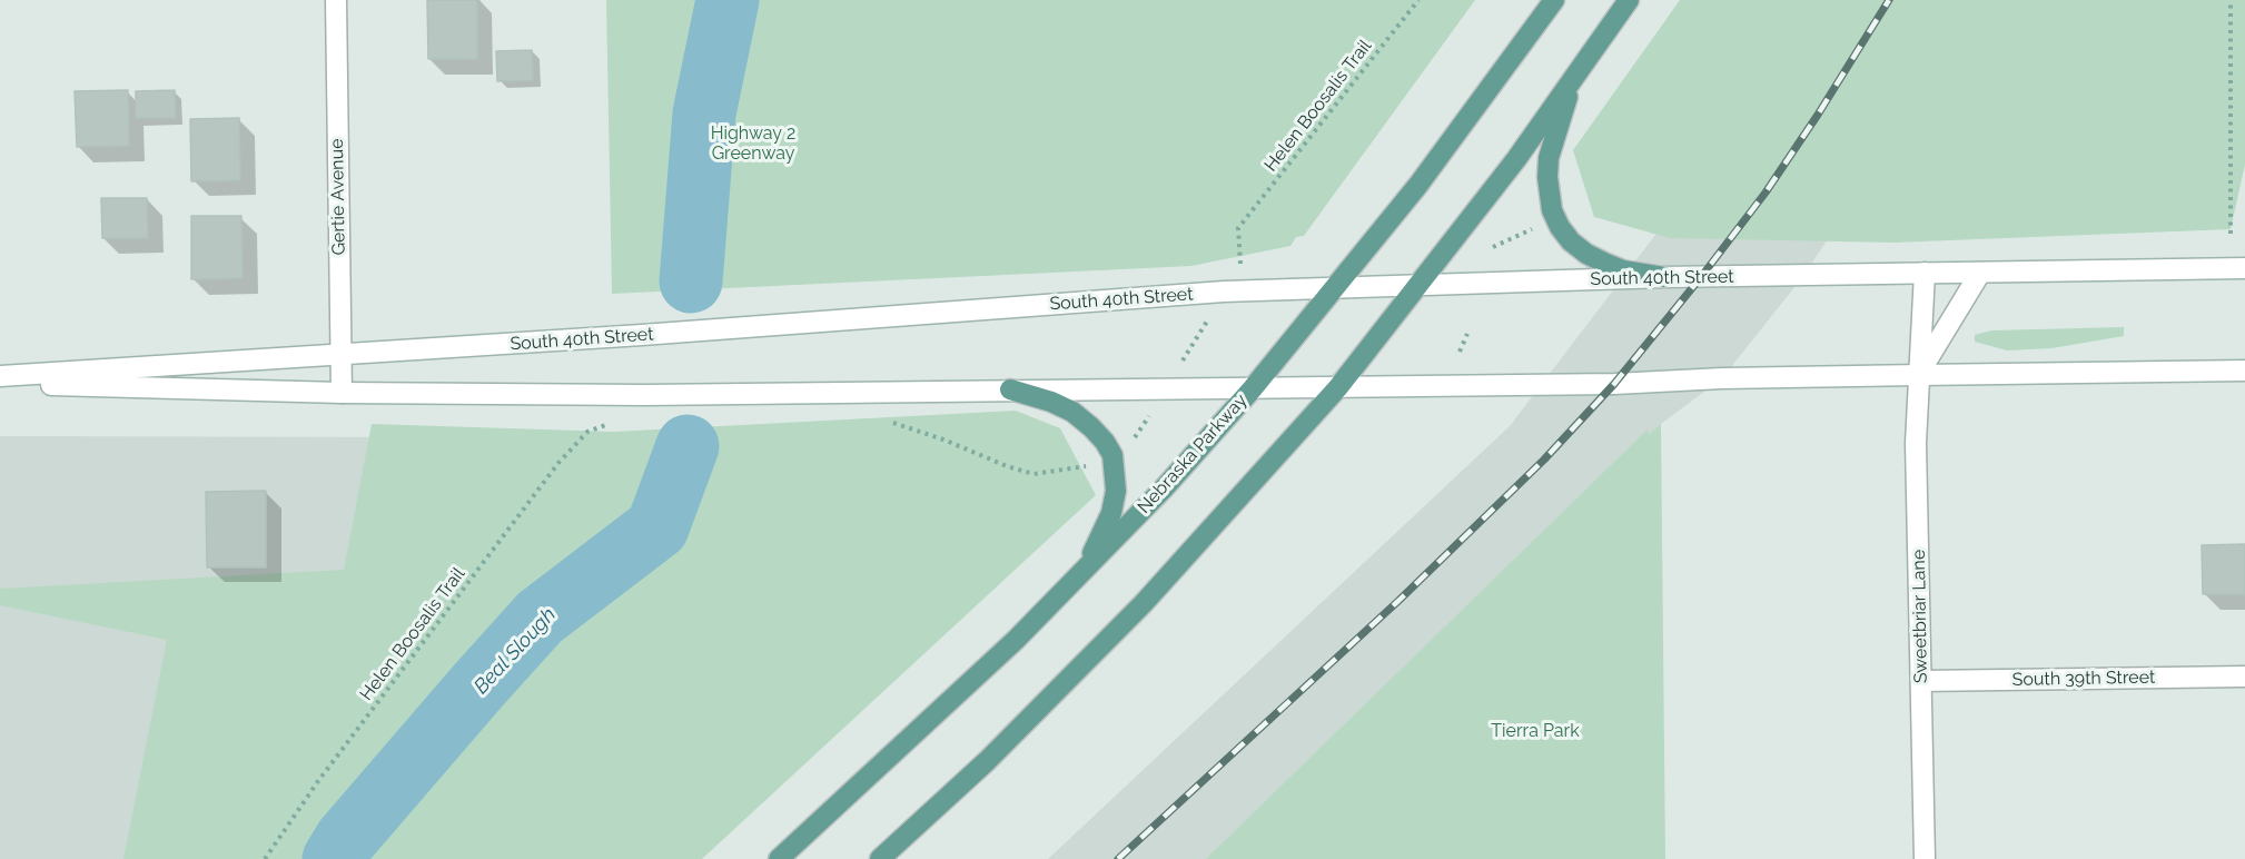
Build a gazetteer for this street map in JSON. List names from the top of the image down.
{
  "streets": {
    "main road": [
      "Gertie Avenue",
      "South 40th Street",
      "Nebraska Parkway",
      "Sweetbriar Lane",
      "South 39th Street"
    ],
    "path": ["Helen Boosalis Trail"]
  },
  "crossings": [
    ["Gertie Avenue", "South 40th Street"],
    ["South 40th Street", "Nebraska Parkway"],
    ["South 40th Street", "Sweetbriar Lane"],
    ["Sweetbriar Lane", "South 39th Street"]
  ],
  "water": ["Beal Slough"],
  "parks": ["Highway 2 Greenway", "Tierra Park"]
}
